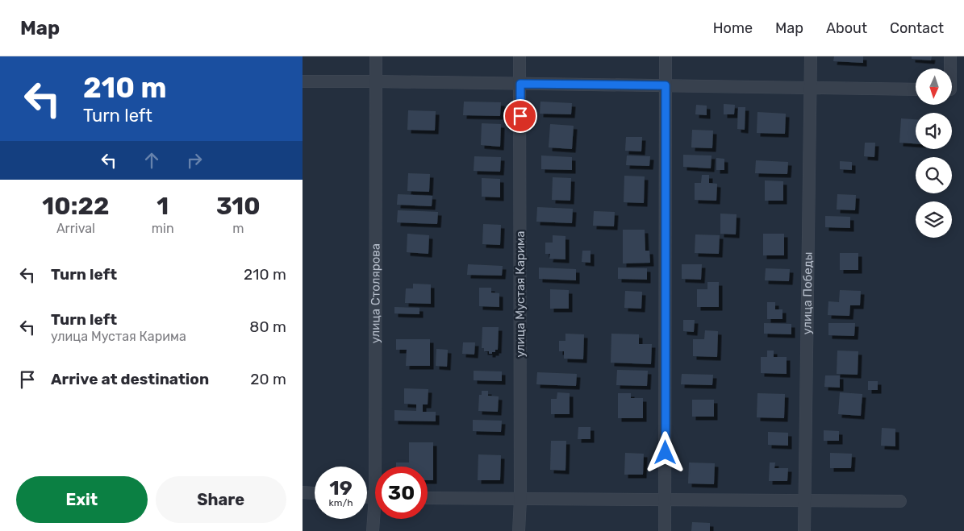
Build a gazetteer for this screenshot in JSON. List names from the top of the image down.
{
  "streets": {
    "street": ["улица Столярова", "улица Мустая Карима", "улица Победы"]
  },
  "north": "bottom",
  "page": {
    "header": "Map",
    "nav": [
      "Home",
      "Map",
      "About",
      "Contact"
    ],
    "turn": ["210 m", "Turn left"],
    "eta": [
      "10:22",
      "Arrival",
      "1",
      "min",
      "310",
      "m"
    ],
    "list": [
      {
        "name": "Turn left",
        "value": "210 m"
      },
      {
        "name": "Turn left",
        "note": "улица Мустая Карима",
        "value": "80 m"
      },
      {
        "name": "Arrive at destination",
        "value": "20 m"
      }
    ],
    "speed": "19 km/h",
    "limit": "30",
    "buttons": ["Exit", "Share"]
  }
}
